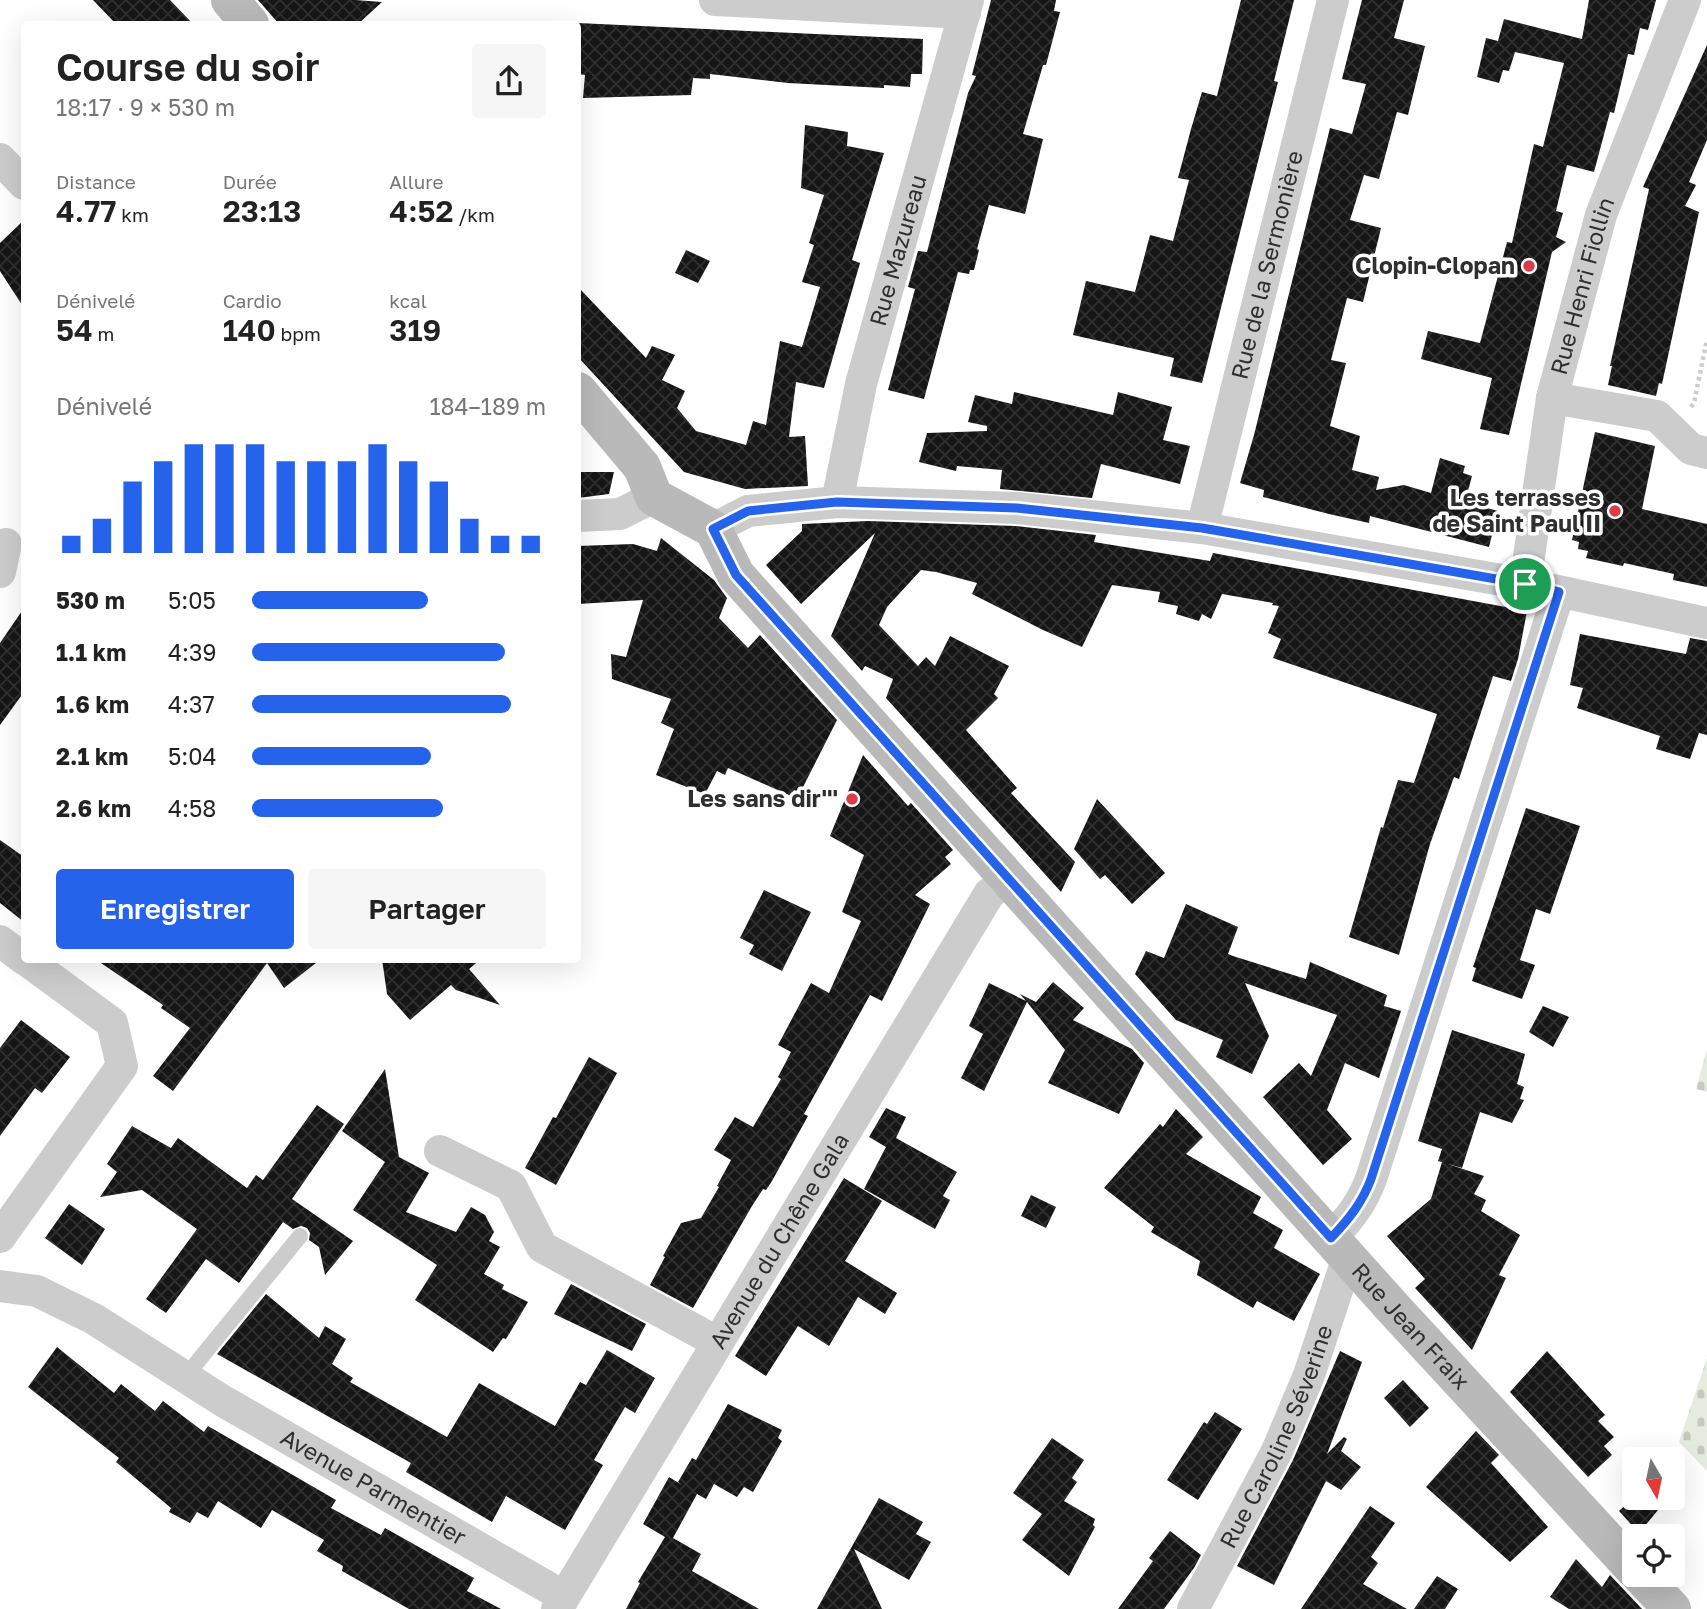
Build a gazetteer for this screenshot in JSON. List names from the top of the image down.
{
  "streets": {
    "street": [
      "Rue Mazureau",
      "Rue de la Sermonière",
      "Rue Henri Fiollin",
      "Avenue du Chêne Gala",
      "Rue Jean Fraix",
      "Rue Caroline Séverine",
      "Avenue Parmentier"
    ]
  },
  "crossings": [
    ["Avenue du Chêne Gala", "Rue Jean Fraix"],
    ["Avenue du Chêne Gala", "Avenue Parmentier"],
    ["Rue Jean Fraix", "Rue Caroline Séverine"]
  ],
  "places": ["Clopin-Clopan", "Les terrasses de Saint Paul II", "Les sans dir'''"],
  "north": "bottom",
  "page": {
    "heading": ["Course du soir", "18:17 · 9 × 530 m"],
    "stats": [
      ["Distance", "4.77 km"],
      ["Durée", "23:13"],
      ["Allure", "4:52 /km"],
      ["Dénivelé", "54 m"],
      ["Cardio", "140 bpm"],
      ["kcal", "319"]
    ],
    "chart": ["Dénivelé", "184–189 m"],
    "list": [
      {
        "name": "530 m",
        "note": "5:05"
      },
      {
        "name": "1.1 km",
        "note": "4:39"
      },
      {
        "name": "1.6 km",
        "note": "4:37"
      },
      {
        "name": "2.1 km",
        "note": "5:04"
      },
      {
        "name": "2.6 km",
        "note": "4:58"
      }
    ],
    "buttons": ["Enregistrer", "Partager"]
  }
}
